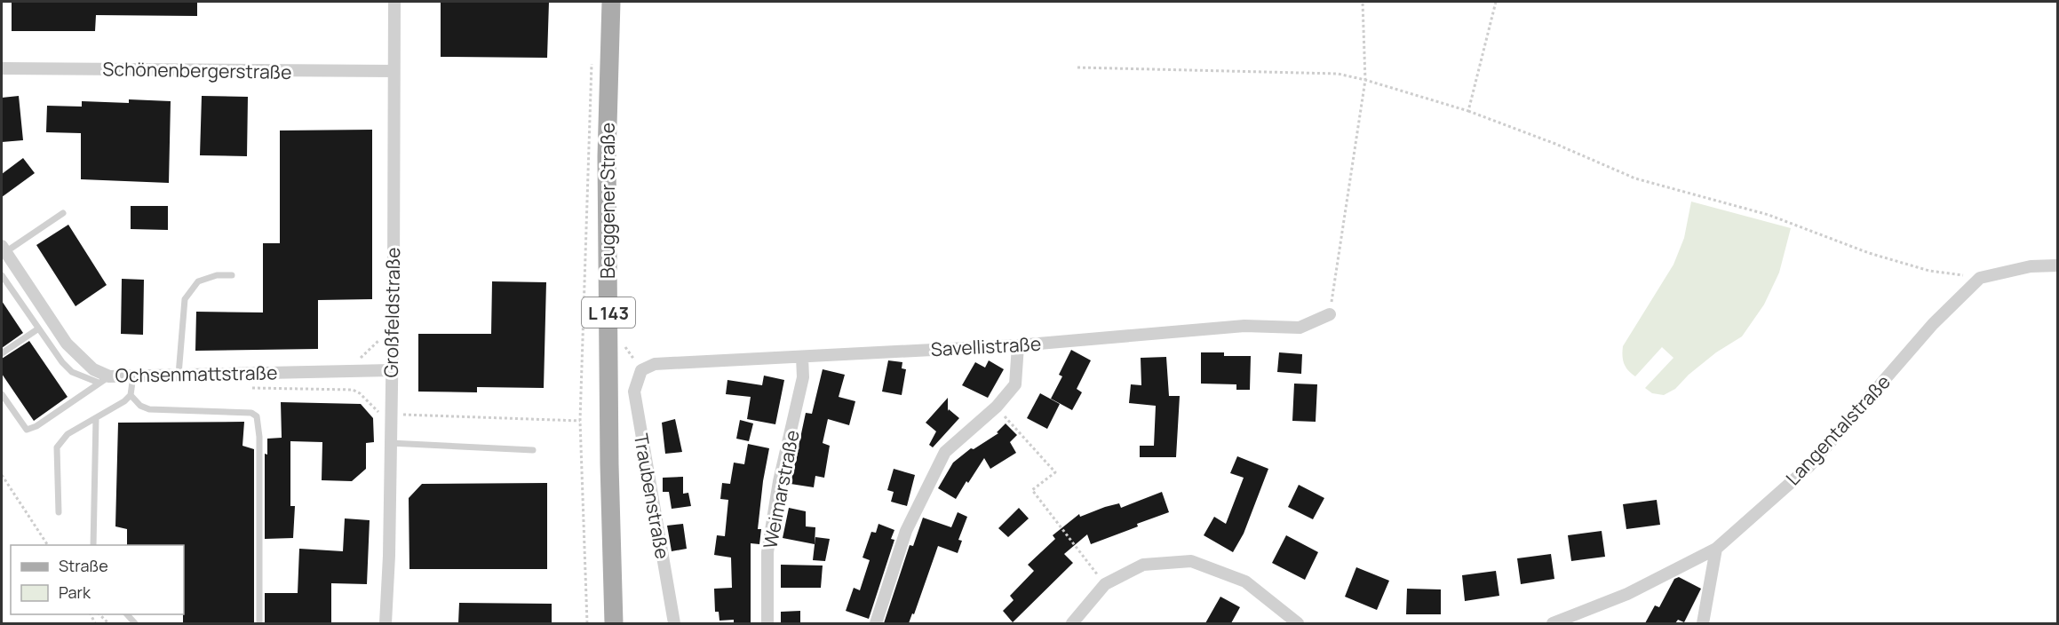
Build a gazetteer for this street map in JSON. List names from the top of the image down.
{
  "streets": {
    "main road": ["Beuggener Straße", "L 143"],
    "street": [
      "Schönenbergerstraße",
      "Großfeldstraße",
      "Savellistraße",
      "Ochsenmattstraße",
      "Langentalstraße",
      "Weimarstraße",
      "Traubenstraße"
    ]
  },
  "crossings": [
    ["Schönenbergerstraße", "Großfeldstraße"],
    ["Großfeldstraße", "Ochsenmattstraße"],
    ["Savellistraße", "Weimarstraße"],
    ["Savellistraße", "Traubenstraße"]
  ],
  "legend": ["Straße", "Park"]
}
